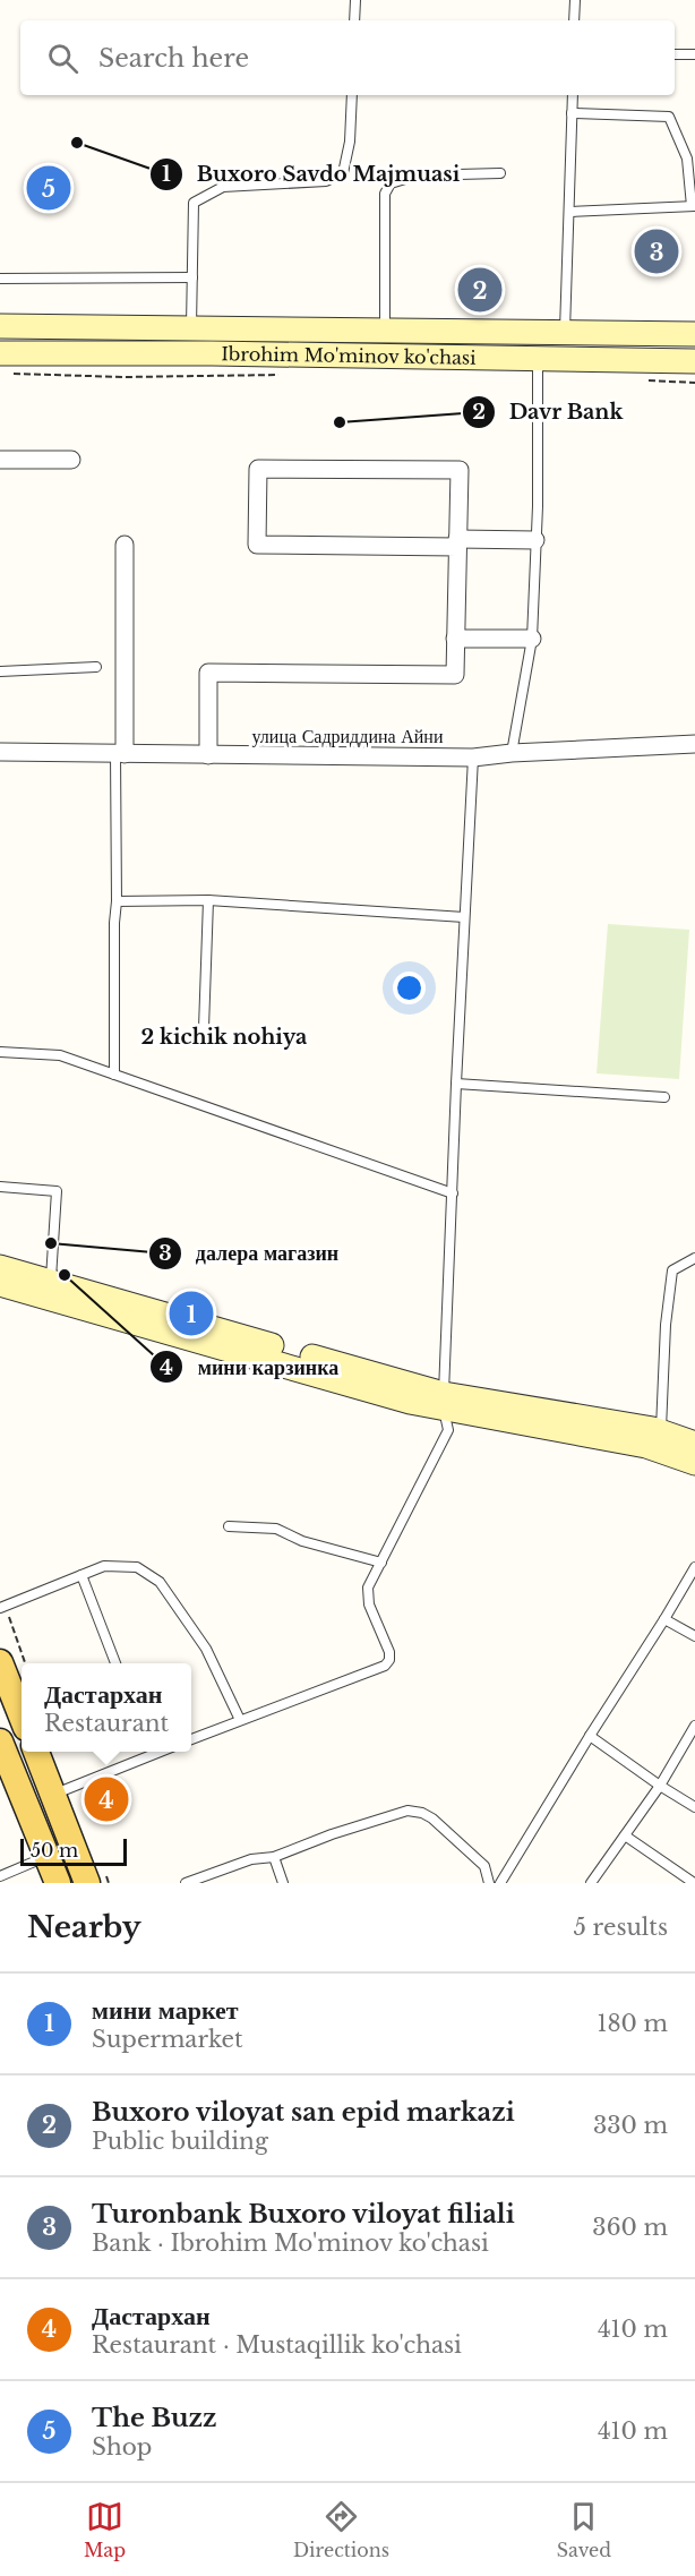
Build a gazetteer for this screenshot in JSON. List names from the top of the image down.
{
  "streets": {
    "main road": ["Ibrohim Mo'minov ko'chasi"],
    "street": ["улица Садриддина Айни"]
  },
  "districts": ["2 kichik nohiya"],
  "places": [
    "Buxoro Savdo Majmuasi",
    "Davr Bank",
    "далера магазин",
    "мини карзинка"
  ],
  "scale_bar": "50 m",
  "page": {
    "search": "Search here",
    "pins": [
      "5",
      "3",
      "2",
      "1",
      "4"
    ],
    "popup": ["Дастархан", "Restaurant"],
    "scale": "50 m",
    "heading": ["Nearby", "5 results"],
    "list": [
      {
        "mark": "1",
        "name": "мини маркет",
        "note": "Supermarket",
        "value": "180 m"
      },
      {
        "mark": "2",
        "name": "Buxoro viloyat san epid markazi",
        "note": "Public building",
        "value": "330 m"
      },
      {
        "mark": "3",
        "name": "Turonbank Buxoro viloyat filiali",
        "note": "Bank · Ibrohim Mo'minov ko'chasi",
        "value": "360 m"
      },
      {
        "mark": "4",
        "name": "Дастархан",
        "note": "Restaurant · Mustaqillik ko'chasi",
        "value": "410 m"
      },
      {
        "mark": "5",
        "name": "The Buzz",
        "note": "Shop",
        "value": "410 m"
      }
    ],
    "nav": ["Map", "Directions", "Saved"]
  }
}
